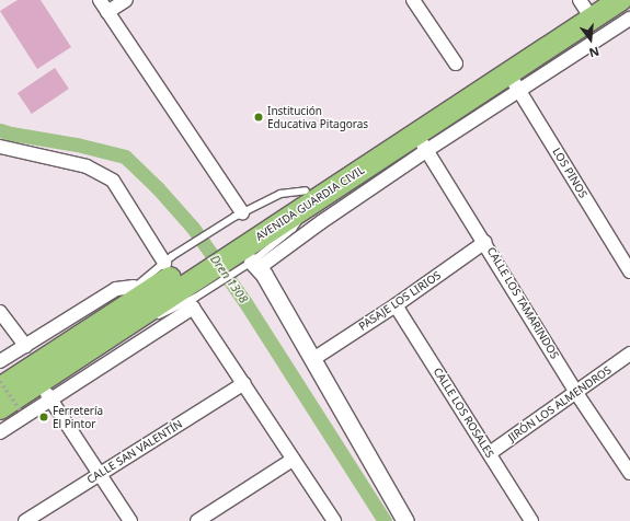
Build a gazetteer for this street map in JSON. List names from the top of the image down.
{
  "streets": {
    "highway": ["AVENIDA GUARDIA CIVIL"],
    "street": [
      "LOS PINOS",
      "PASAJE LOS LIRIOS",
      "CALLE LOS TAMARINDOS",
      "JIRÓN LOS ALMENDROS",
      "CALLE LOS ROSALES",
      "CALLE SAN VALENTÍN"
    ]
  },
  "crossings": [
    ["LOS PINOS", "AVENIDA GUARDIA CIVIL"],
    ["AVENIDA GUARDIA CIVIL", "CALLE LOS TAMARINDOS"],
    ["PASAJE LOS LIRIOS", "CALLE LOS TAMARINDOS"],
    ["PASAJE LOS LIRIOS", "CALLE LOS ROSALES"],
    ["CALLE LOS TAMARINDOS", "JIRÓN LOS ALMENDROS"],
    ["JIRÓN LOS ALMENDROS", "CALLE LOS ROSALES"]
  ],
  "water": ["Dren 1308"],
  "places": ["Institución Educativa Pitagoras", "Ferretería El Pintor"],
  "north": "bottom"
}
